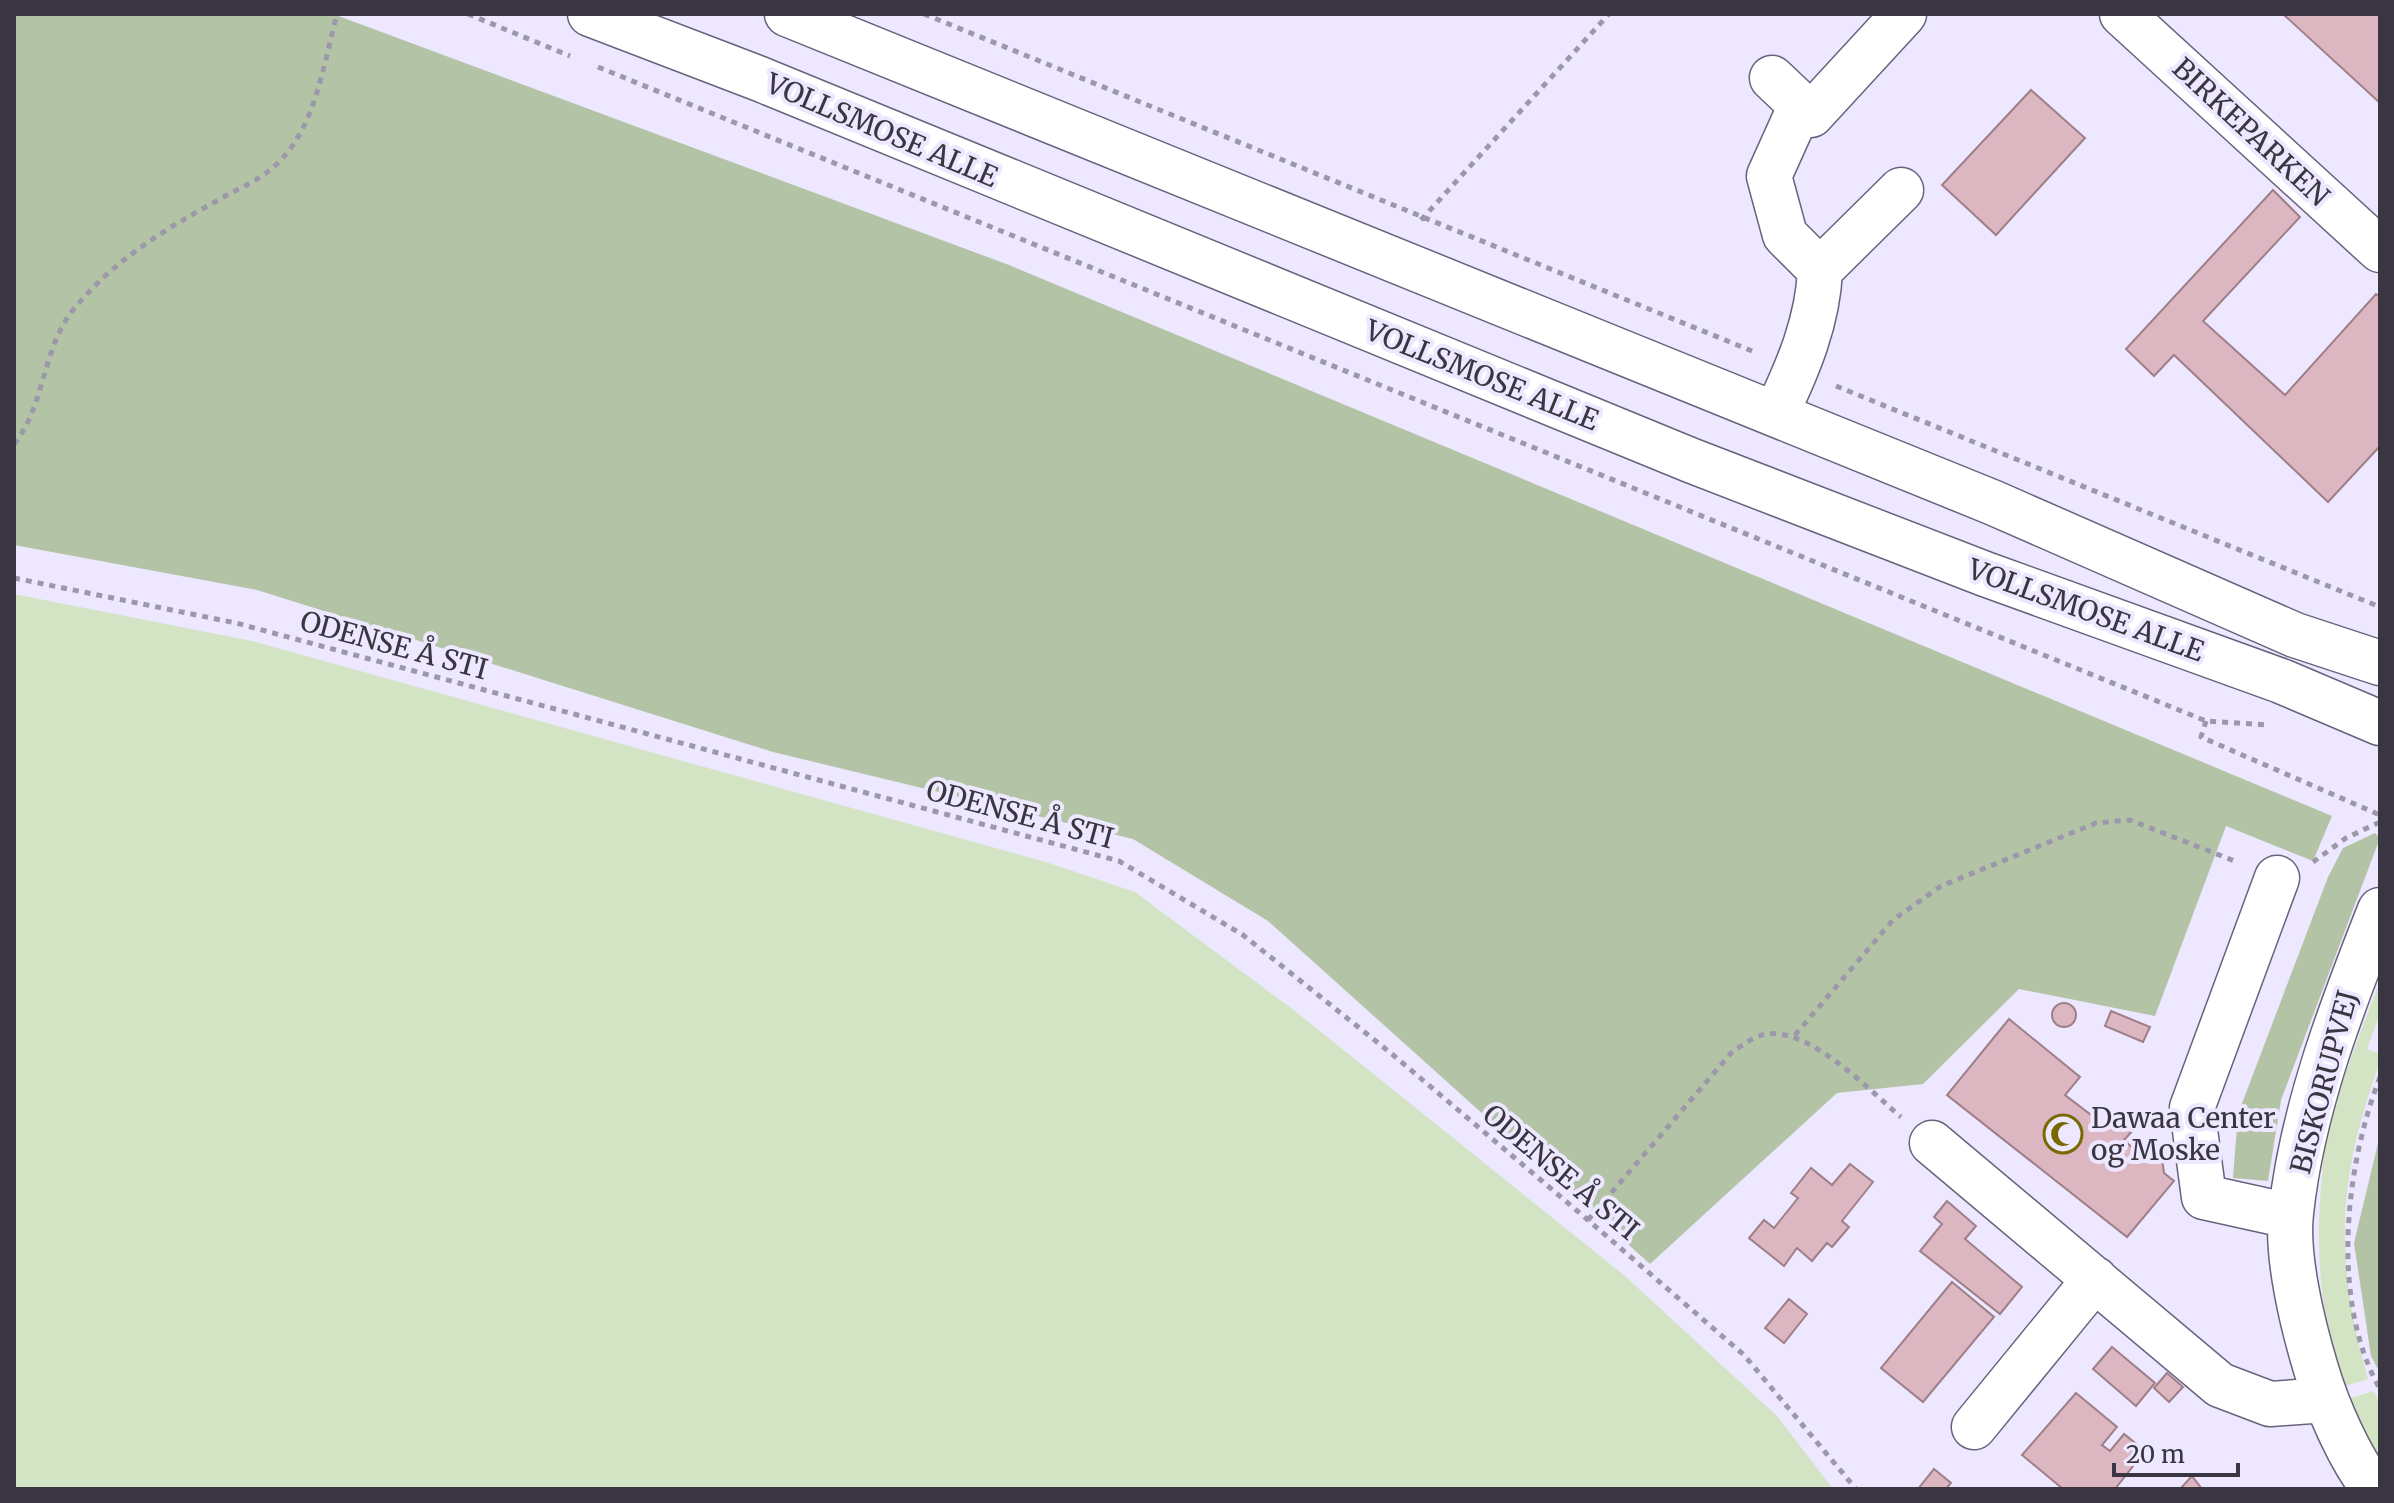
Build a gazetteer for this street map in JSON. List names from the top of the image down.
{
  "streets": {
    "street": ["VOLLSMOSE ALLE", "BIRKEPARKEN", "BISKORUPVEJ"],
    "path": ["ODENSE Å STI"]
  },
  "places": {
    "mosque": ["Dawaa Center og Moske"]
  },
  "scale_bar": "20 m"
}
